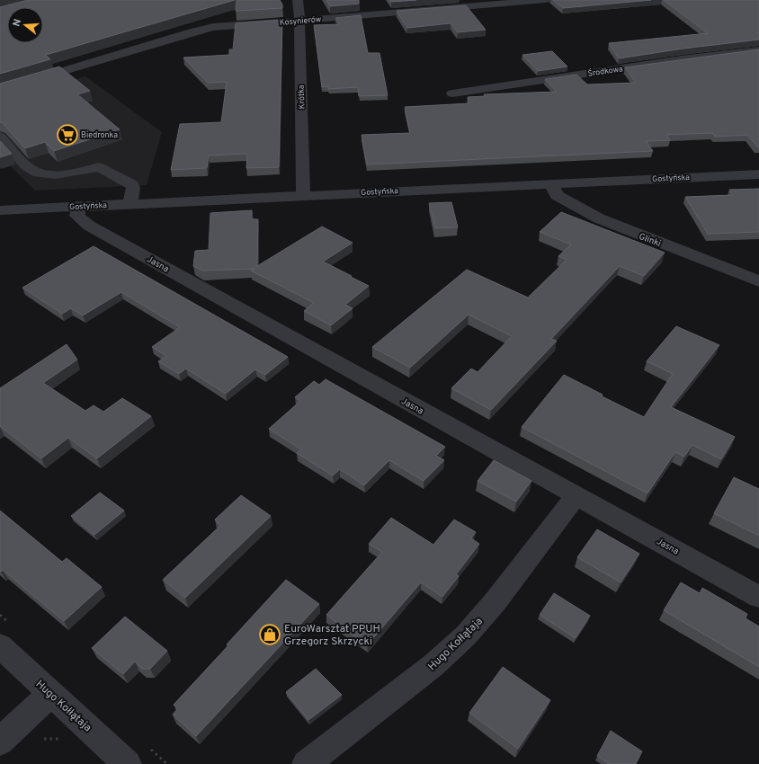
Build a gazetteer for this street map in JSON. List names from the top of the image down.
{
  "streets": {
    "street": [
      "Kosynierów",
      "Środkowa",
      "Krótka",
      "Gostyńska",
      "Glinki",
      "Jasna",
      "Hugo Kołłątaja"
    ]
  },
  "crossings": [
    ["Kosynierów", "Krótka"],
    ["Krótka", "Gostyńska"],
    ["Gostyńska", "Glinki"],
    ["Gostyńska", "Jasna"],
    ["Jasna", "Hugo Kołłątaja"]
  ],
  "places": {
    "supermarket": ["Biedronka"],
    "shop": ["EuroWarsztat PPUH Grzegorz Skrzycki"]
  },
  "north": "left"
}
